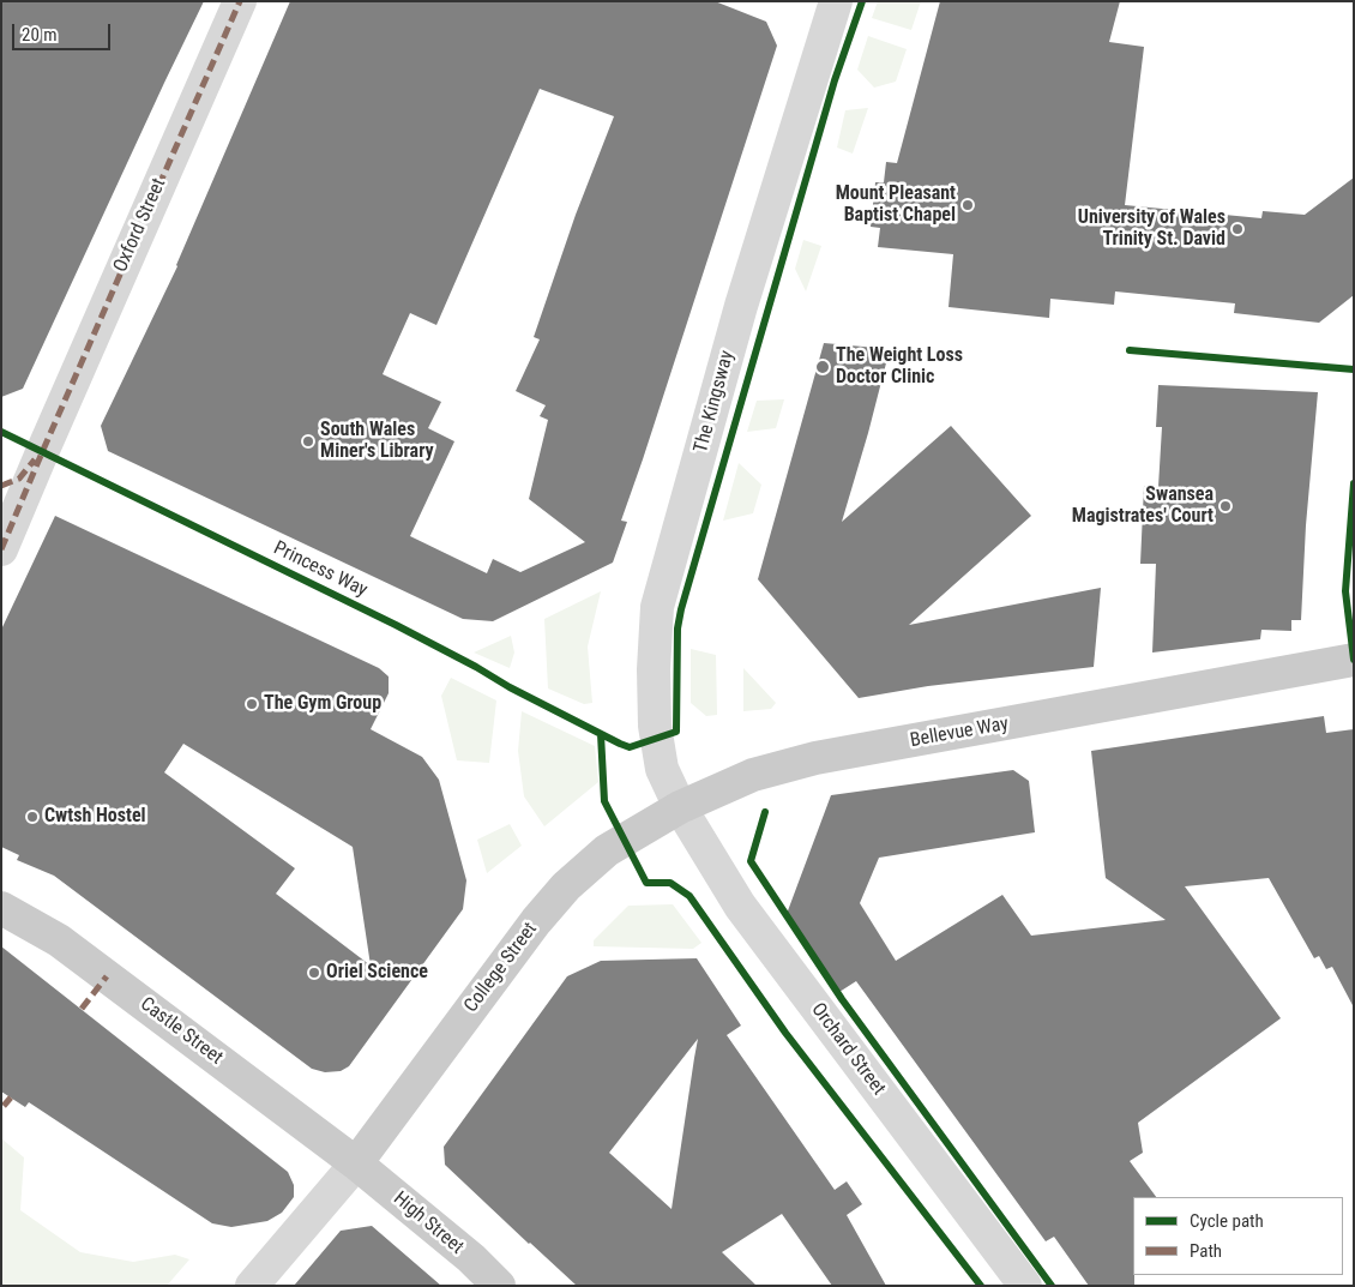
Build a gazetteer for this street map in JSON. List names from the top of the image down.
{
  "streets": {
    "main road": [
      "Bellevue Way",
      "College Street",
      "Castle Street",
      "High Street"
    ],
    "street": ["Oxford Street", "The Kingsway", "Orchard Street"],
    "cycle path": ["Princess Way"]
  },
  "crossings": [
    ["The Kingsway", "Bellevue Way"],
    ["The Kingsway", "College Street"],
    ["The Kingsway", "Orchard Street"],
    ["Bellevue Way", "College Street"],
    ["Bellevue Way", "Orchard Street"],
    ["College Street", "Castle Street"],
    ["College Street", "Orchard Street"],
    ["College Street", "High Street"],
    ["Castle Street", "High Street"]
  ],
  "places": [
    "Mount Pleasant Baptist Chapel",
    "University of Wales Trinity St. David",
    "The Weight Loss Doctor Clinic",
    "South Wales Miner's Library",
    "Swansea Magistrates' Court",
    "The Gym Group",
    "Cwtsh Hostel",
    "Oriel Science"
  ],
  "legend": ["Cycle path", "Path"],
  "scale_bar": "20 m"
}
